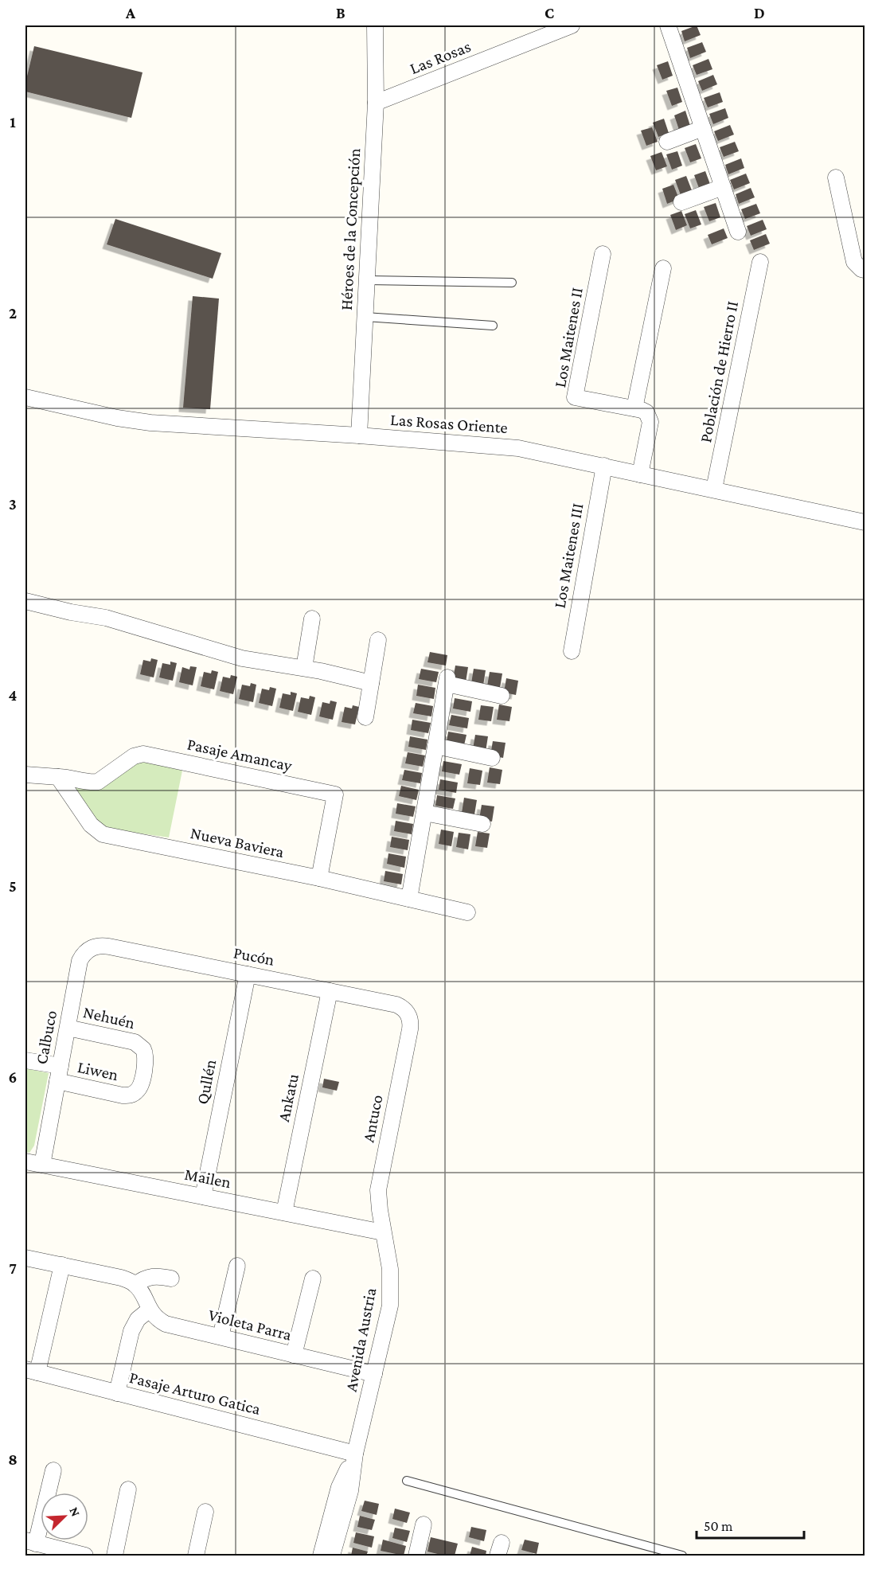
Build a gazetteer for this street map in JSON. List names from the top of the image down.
{
  "streets": {
    "street": [
      "Las Rosas",
      "Héroes de la Concepción",
      "Los Maitenes II",
      "Población de Hierro II",
      "Las Rosas Oriente",
      "Los Maitenes III",
      "Pasaje Amancay",
      "Nueva Baviera",
      "Pucón",
      "Nehuén",
      "Calbuco",
      "Liwen",
      "Qullén",
      "Ankatu",
      "Antuco",
      "Mailen",
      "Violeta Parra",
      "Avenida Austria",
      "Pasaje Arturo Gatica"
    ]
  },
  "crossings": [
    ["Las Rosas", "Héroes de la Concepción"],
    ["Héroes de la Concepción", "Las Rosas Oriente"],
    ["Población de Hierro II", "Las Rosas Oriente"],
    ["Las Rosas Oriente", "Los Maitenes III"],
    ["Pasaje Amancay", "Nueva Baviera"],
    ["Pucón", "Calbuco"],
    ["Pucón", "Qullén"],
    ["Pucón", "Ankatu"],
    ["Pucón", "Antuco"],
    ["Nehuén", "Calbuco"],
    ["Nehuén", "Liwen"],
    ["Calbuco", "Liwen"],
    ["Calbuco", "Mailen"],
    ["Qullén", "Mailen"],
    ["Ankatu", "Mailen"],
    ["Antuco", "Mailen"],
    ["Antuco", "Avenida Austria"],
    ["Mailen", "Avenida Austria"],
    ["Violeta Parra", "Avenida Austria"],
    ["Avenida Austria", "Pasaje Arturo Gatica"]
  ],
  "scale_bar": "50 m",
  "north": "top right",
  "grid": {
    "columns": [
      "A",
      "B",
      "C",
      "D"
    ],
    "rows": [
      "1",
      "2",
      "3",
      "4",
      "5",
      "6",
      "7",
      "8"
    ]
  }
}
